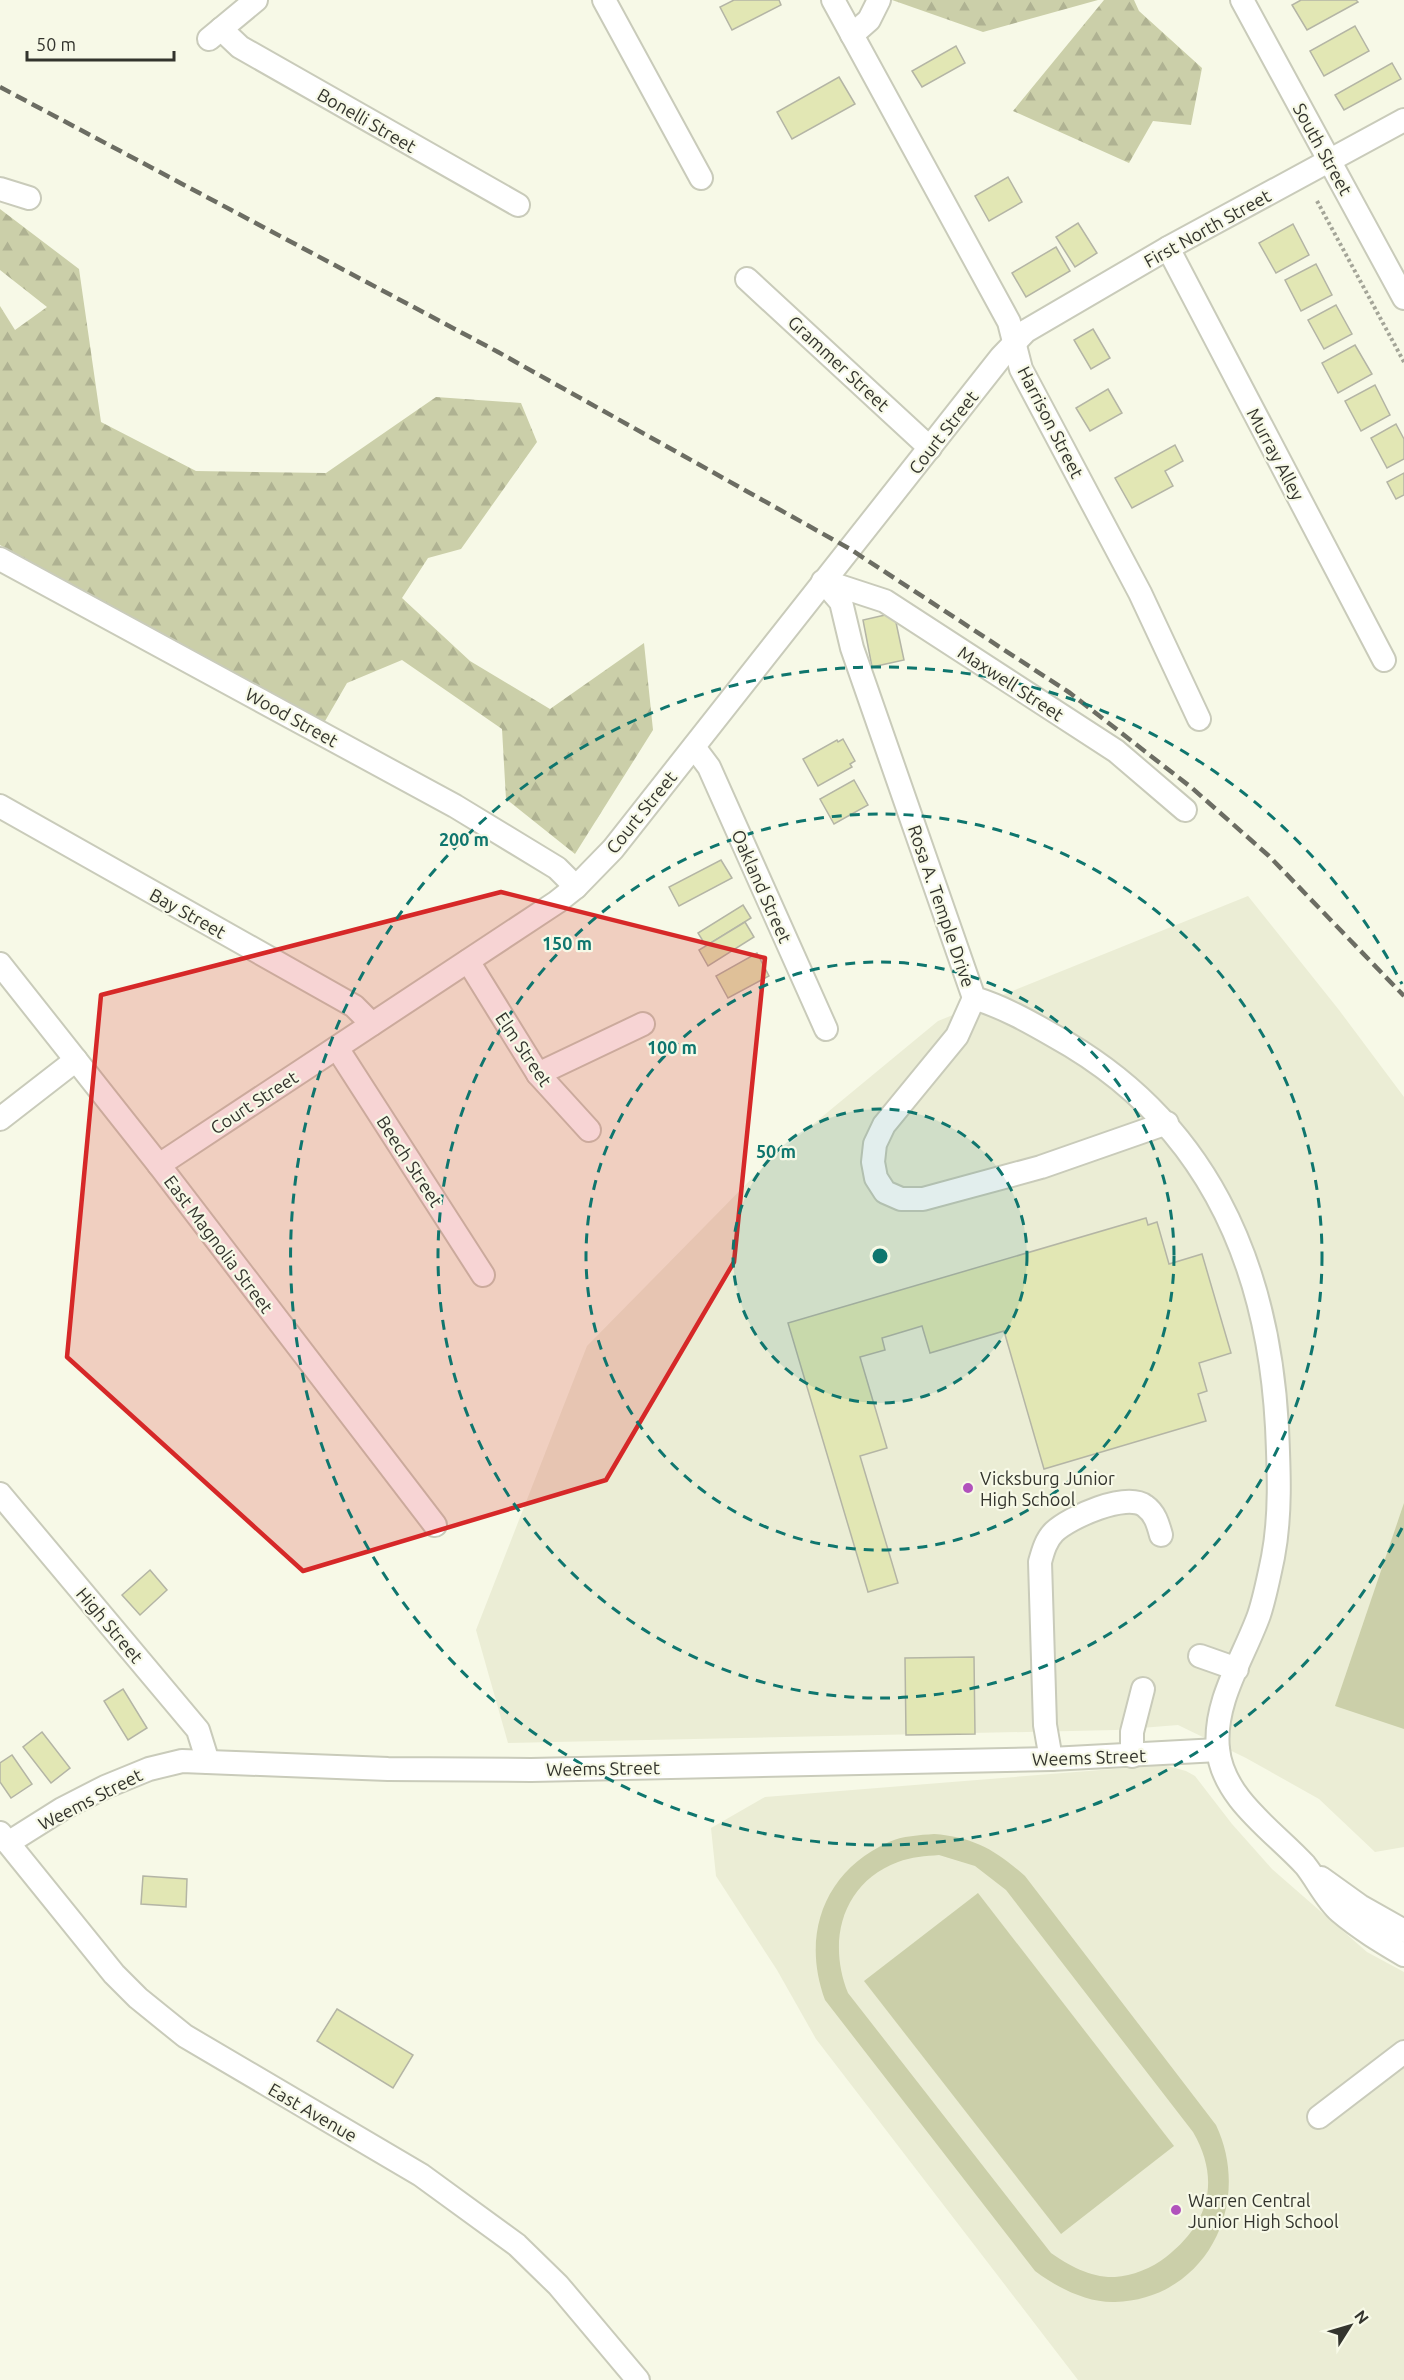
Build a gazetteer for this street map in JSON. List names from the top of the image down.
{
  "streets": {
    "street": [
      "Bonelli Street",
      "South Street",
      "First North Street",
      "Grammer Street",
      "Harrison Street",
      "Court Street",
      "Murray Alley",
      "Maxwell Street",
      "Wood Street",
      "Oakland Street",
      "Rosa A. Temple Drive",
      "Bay Street",
      "Elm Street",
      "Beech Street",
      "East Magnolia Street",
      "High Street",
      "Weems Street",
      "East Avenue"
    ]
  },
  "crossings": [
    ["South Street", "First North Street"],
    ["First North Street", "Harrison Street"],
    ["First North Street", "Court Street"],
    ["First North Street", "Murray Alley"],
    ["Grammer Street", "Court Street"],
    ["Harrison Street", "Court Street"],
    ["Court Street", "Maxwell Street"],
    ["Court Street", "Wood Street"],
    ["Court Street", "Oakland Street"],
    ["Court Street", "Rosa A. Temple Drive"],
    ["Court Street", "Bay Street"],
    ["Court Street", "Elm Street"],
    ["Court Street", "Beech Street"],
    ["Court Street", "East Magnolia Street"],
    ["Maxwell Street", "Rosa A. Temple Drive"],
    ["Rosa A. Temple Drive", "Weems Street"],
    ["High Street", "Weems Street"],
    ["Weems Street", "East Avenue"]
  ],
  "places": ["Vicksburg Junior High School", "Warren Central Junior High School"],
  "scale_bar": "50 m",
  "north": "top right",
  "rings": [
    "200 m",
    "150 m",
    "100 m",
    "50 m"
  ]
}
